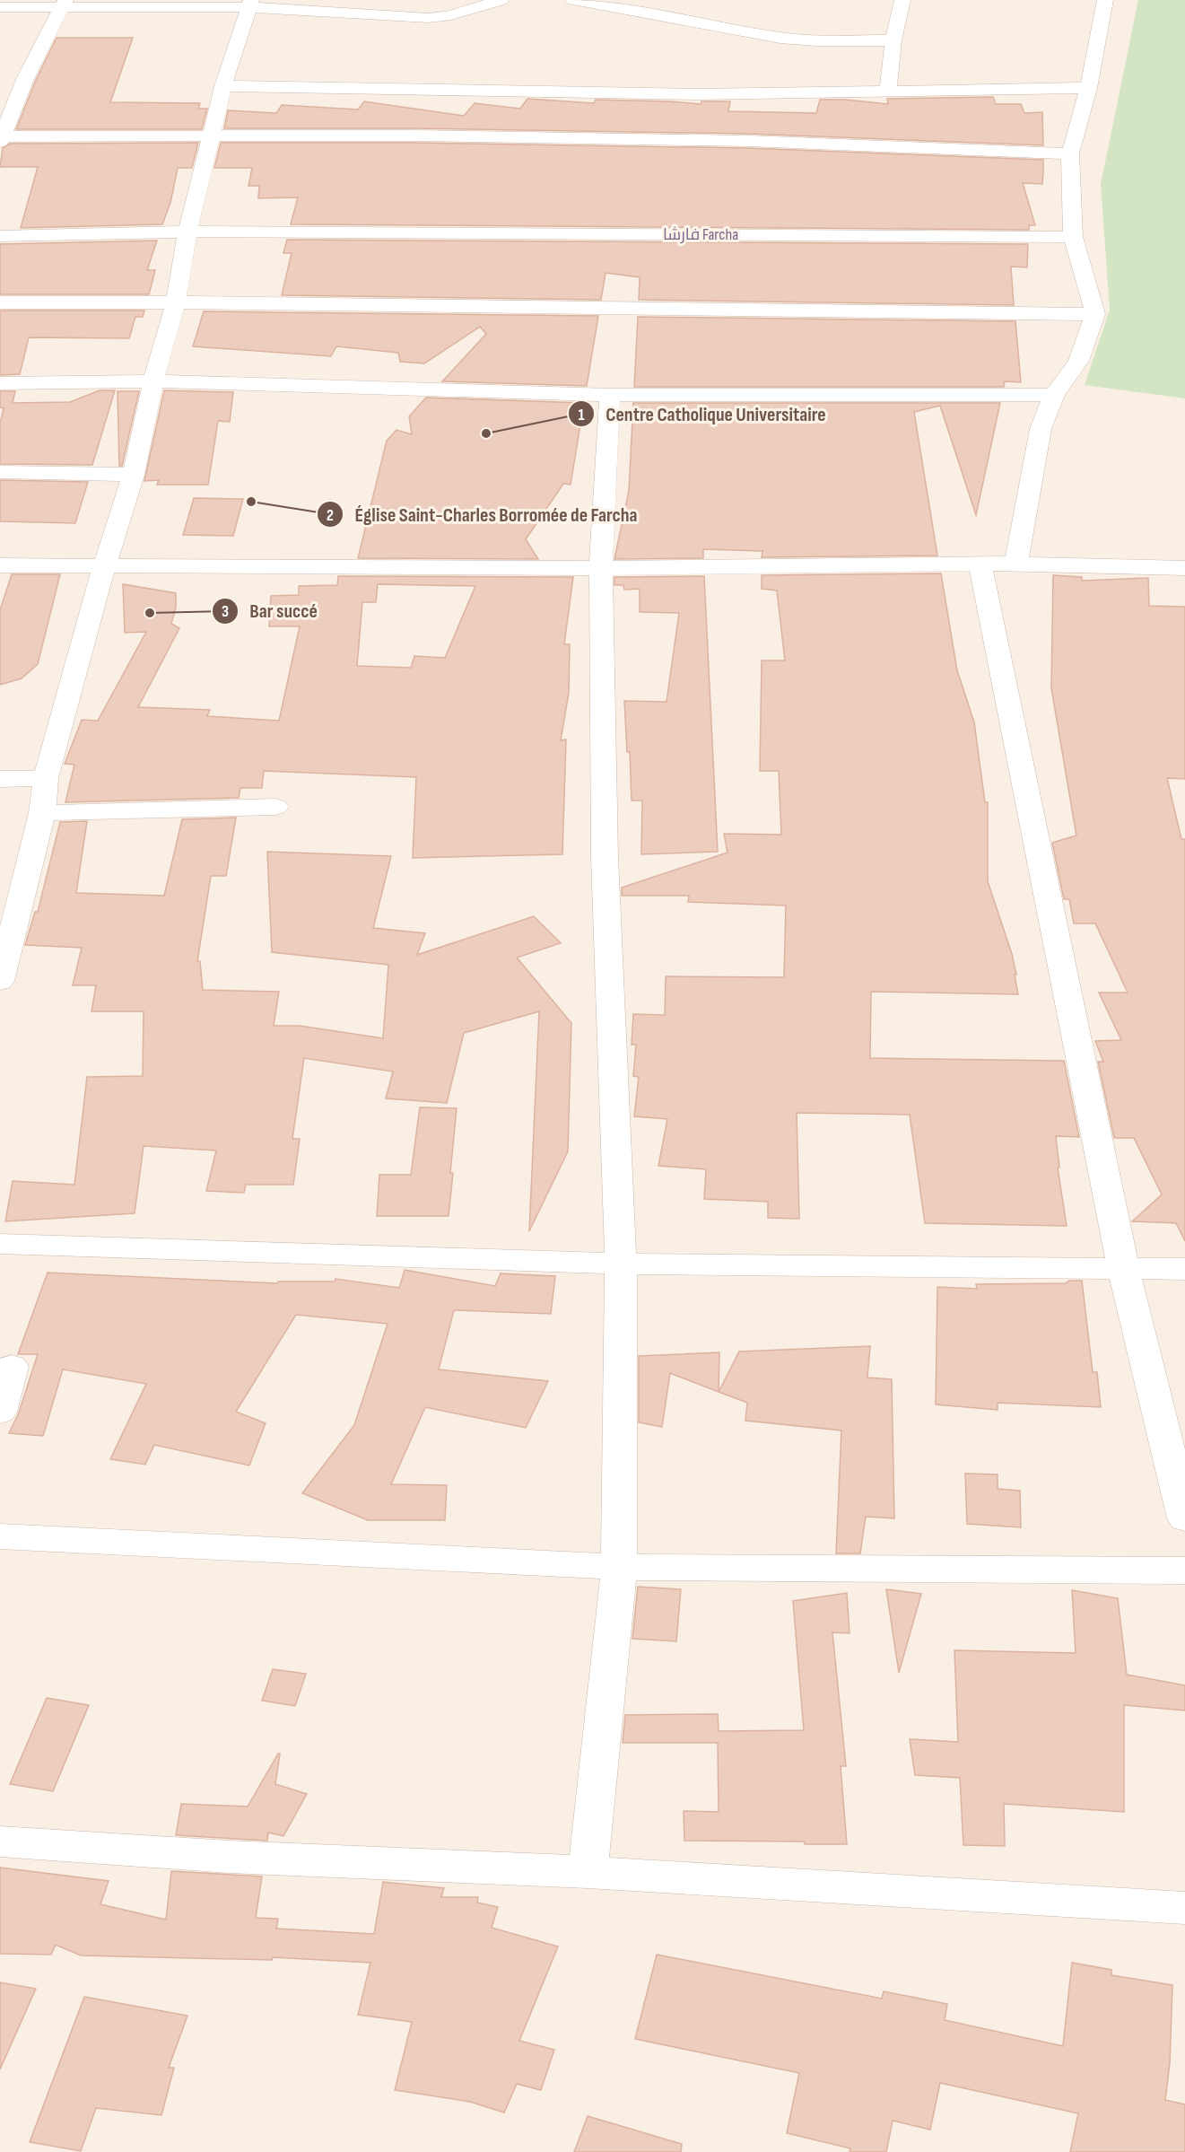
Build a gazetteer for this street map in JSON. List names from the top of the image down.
{
  "districts": ["فارشا Farcha"],
  "places": ["Centre Catholique Universitaire", "Église Saint-Charles Borromée de Farcha", "Bar succé"]
}
